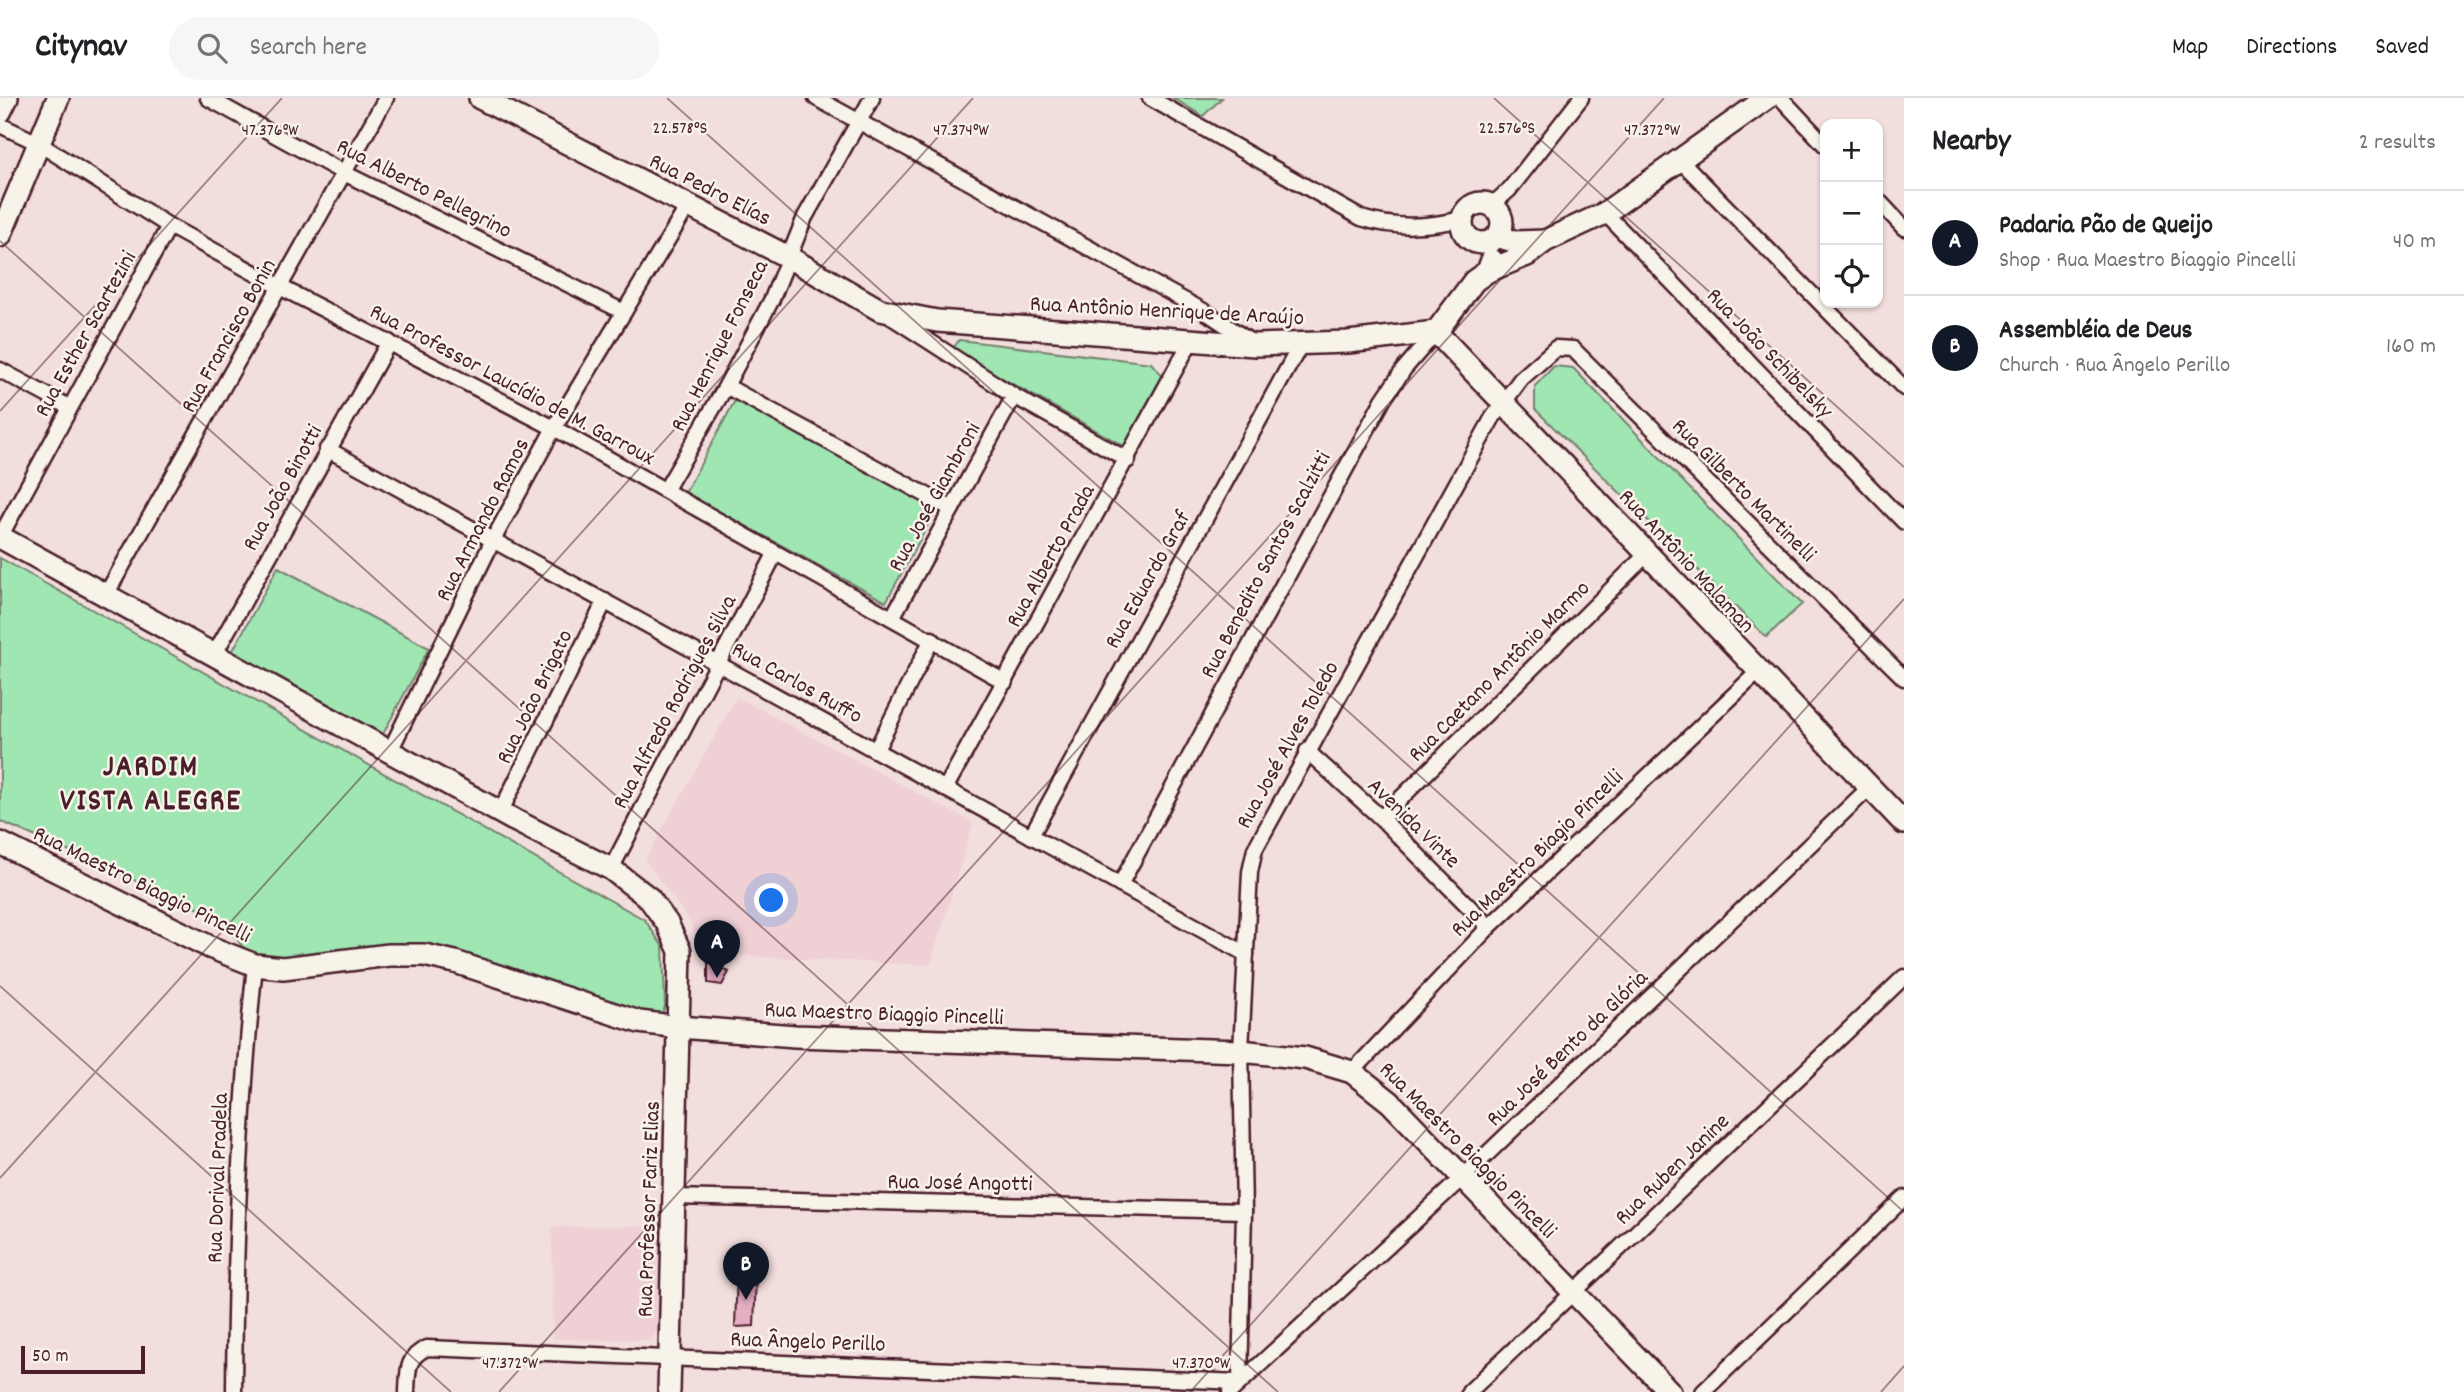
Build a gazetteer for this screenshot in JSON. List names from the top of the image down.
{
  "streets": {
    "street": [
      "Rua Alberto Pellegrino",
      "Rua Pedro Elías",
      "Rua Antônio Henrique de Araújo",
      "Rua Esther Scartezini",
      "Rua Francisco Bonin",
      "Rua Henrique Fonseca",
      "Rua João Schibelsky",
      "Rua Professor Laucídio de M. Garroux",
      "Rua João Binotti",
      "Rua Gilberto Martinelli",
      "Rua José Giambroni",
      "Rua Armando Ramos",
      "Rua Alberto Prada",
      "Rua Antônio Malaman",
      "Rua Benedito Santos Scalzitti",
      "Rua Eduardo Graf",
      "Rua Caetano Antônio Marmo",
      "Rua Carlos Ruffo",
      "Rua João Brigato",
      "Rua Alfredo Rodrigues Silva",
      "Rua José Alves Toledo",
      "Avenida Vinte",
      "Rua Maestro Biagio Pincelli",
      "Rua Maestro Biaggio Pincelli",
      "Rua José Bento da Glória",
      "Rua Ruben Janine",
      "Rua Dorival Pradela",
      "Rua José Angotti",
      "Rua Professor Fariz Elias",
      "Rua Ângelo Perillo"
    ]
  },
  "crossings": [
    ["Rua Alberto Pellegrino", "Rua Francisco Bonin"],
    ["Rua Alberto Pellegrino", "Rua Armando Ramos"],
    ["Rua Pedro Elías", "Rua Antônio Henrique de Araújo"],
    ["Rua Pedro Elías", "Rua Henrique Fonseca"],
    ["Rua Pedro Elías", "Rua José Giambroni"],
    ["Rua Pedro Elías", "Rua Armando Ramos"],
    ["Rua Pedro Elías", "Rua Alberto Prada"],
    ["Rua Antônio Henrique de Araújo", "Rua Alberto Prada"],
    ["Rua Antônio Henrique de Araújo", "Rua Antônio Malaman"],
    ["Rua Antônio Henrique de Araújo", "Rua Benedito Santos Scalzitti"],
    ["Rua Antônio Henrique de Araújo", "Rua Eduardo Graf"],
    ["Rua Esther Scartezini", "Rua Professor Laucídio de M. Garroux"],
    ["Rua Esther Scartezini", "Rua Professor Fariz Elias"],
    ["Rua Francisco Bonin", "Rua Professor Laucídio de M. Garroux"],
    ["Rua Francisco Bonin", "Rua Professor Fariz Elias"],
    ["Rua Henrique Fonseca", "Rua Professor Laucídio de M. Garroux"],
    ["Rua Professor Laucídio de M. Garroux", "Rua João Binotti"],
    ["Rua Professor Laucídio de M. Garroux", "Rua José Giambroni"],
    ["Rua Professor Laucídio de M. Garroux", "Rua Armando Ramos"],
    ["Rua Professor Laucídio de M. Garroux", "Rua Alberto Prada"],
    ["Rua Professor Laucídio de M. Garroux", "Rua Alfredo Rodrigues Silva"],
    ["Rua João Binotti", "Rua Carlos Ruffo"],
    ["Rua João Binotti", "Rua Professor Fariz Elias"],
    ["Rua Gilberto Martinelli", "Rua José Alves Toledo"],
    ["Rua Armando Ramos", "Rua Carlos Ruffo"],
    ["Rua Armando Ramos", "Rua Professor Fariz Elias"],
    ["Rua Alberto Prada", "Rua Carlos Ruffo"],
    ["Rua Antônio Malaman", "Rua Benedito Santos Scalzitti"],
    ["Rua Antônio Malaman", "Rua Caetano Antônio Marmo"],
    ["Rua Antônio Malaman", "Rua José Alves Toledo"],
    ["Rua Antônio Malaman", "Rua Maestro Biagio Pincelli"],
    ["Rua Antônio Malaman", "Rua José Bento da Glória"],
    ["Rua Benedito Santos Scalzitti", "Rua Carlos Ruffo"],
    ["Rua Eduardo Graf", "Rua Carlos Ruffo"],
    ["Rua Caetano Antônio Marmo", "Avenida Vinte"],
    ["Rua Carlos Ruffo", "Rua João Brigato"],
    ["Rua Carlos Ruffo", "Rua Alfredo Rodrigues Silva"],
    ["Rua Carlos Ruffo", "Rua José Alves Toledo"],
    ["Rua João Brigato", "Rua Professor Fariz Elias"],
    ["Rua Alfredo Rodrigues Silva", "Rua Professor Fariz Elias"],
    ["Rua José Alves Toledo", "Avenida Vinte"],
    ["Rua José Alves Toledo", "Rua Maestro Biaggio Pincelli"],
    ["Rua José Alves Toledo", "Rua José Bento da Glória"],
    ["Rua José Alves Toledo", "Rua José Angotti"],
    ["Rua José Alves Toledo", "Rua Ângelo Perillo"],
    ["Avenida Vinte", "Rua Maestro Biagio Pincelli"],
    ["Rua Maestro Biagio Pincelli", "Rua Maestro Biaggio Pincelli"],
    ["Rua Maestro Biaggio Pincelli", "Rua José Bento da Glória"],
    ["Rua Maestro Biaggio Pincelli", "Rua Ruben Janine"],
    ["Rua Maestro Biaggio Pincelli", "Rua Dorival Pradela"],
    ["Rua Maestro Biaggio Pincelli", "Rua Professor Fariz Elias"],
    ["Rua José Bento da Glória", "Rua Ângelo Perillo"],
    ["Rua José Angotti", "Rua Professor Fariz Elias"],
    ["Rua Professor Fariz Elias", "Rua Ângelo Perillo"]
  ],
  "districts": ["JARDIM VISTA ALEGRE"],
  "scale_bar": "50 m",
  "page": {
    "header": "Citynav",
    "search": "Search here",
    "nav": ["Map", "Directions", "Saved"],
    "heading": ["Nearby", "2 results"],
    "map_buttons": ["+", "−"],
    "list": [
      {
        "mark": "A",
        "name": "Padaria Pão de Queijo",
        "note": "Shop · Rua Maestro Biaggio Pincelli",
        "value": "40 m"
      },
      {
        "mark": "B",
        "name": "Assembléia de Deus",
        "note": "Church · Rua Ângelo Perillo",
        "value": "160 m"
      }
    ],
    "pins": ["A", "B"],
    "scale": "50 m"
  },
  "coordinates": [
    "22.578°S",
    "22.576°S",
    "47.376°W",
    "47.374°W",
    "47.372°W",
    "47.370°W"
  ]
}
